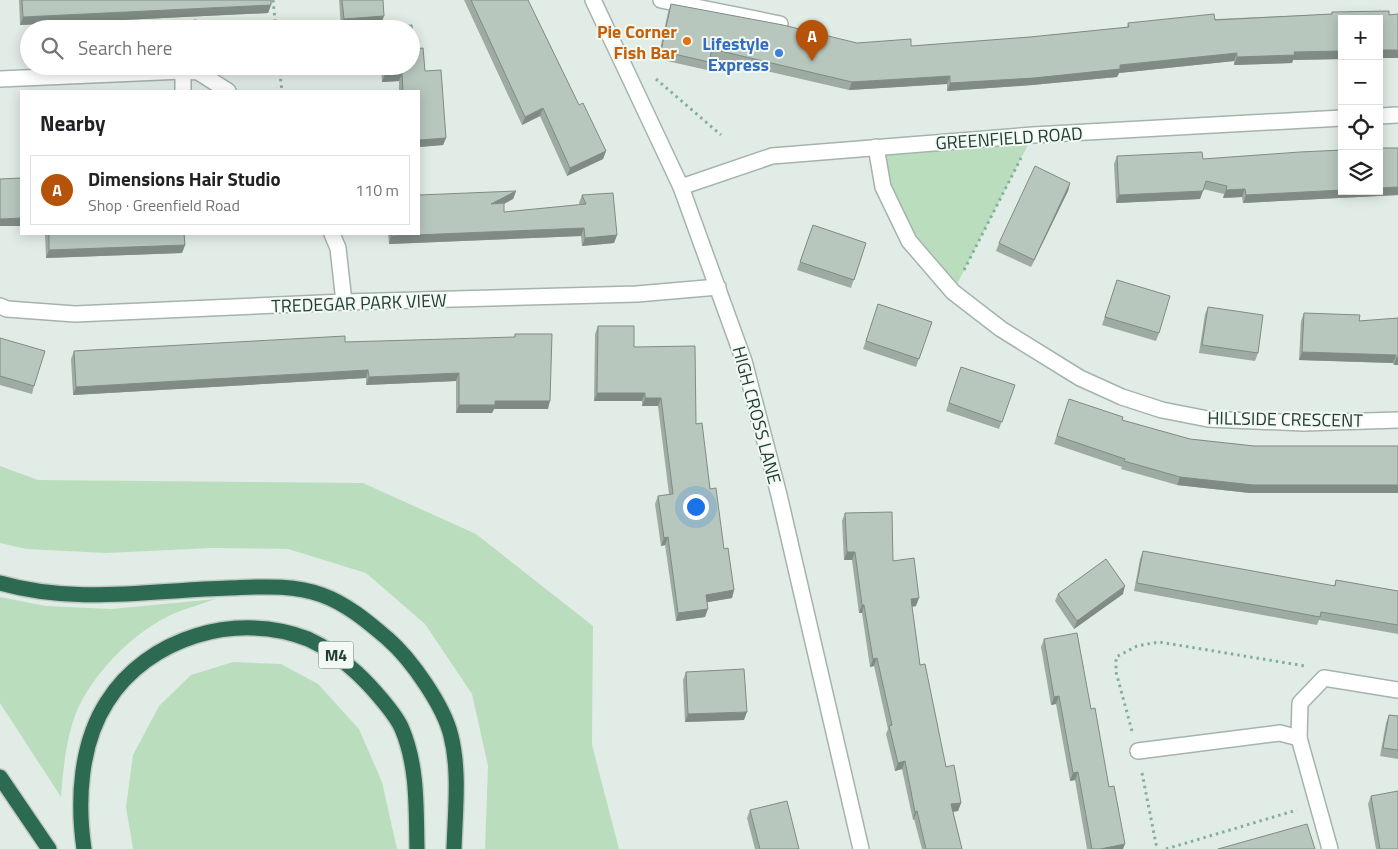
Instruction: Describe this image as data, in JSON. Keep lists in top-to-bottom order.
{
  "streets": {
    "highway": ["M4"],
    "street": [
      "GREENFIELD ROAD",
      "TREDEGAR PARK VIEW",
      "HIGH CROSS LANE",
      "HILLSIDE CRESCENT"
    ]
  },
  "crossings": [
    ["GREENFIELD ROAD", "HIGH CROSS LANE"],
    ["GREENFIELD ROAD", "HILLSIDE CRESCENT"],
    ["TREDEGAR PARK VIEW", "HIGH CROSS LANE"]
  ],
  "places": ["Pie Corner Fish Bar", "Lifestyle Express"],
  "page": {
    "map_buttons": ["+", "−"],
    "pins": "A",
    "search": "Search here",
    "heading": "Nearby",
    "list": [
      {
        "mark": "A",
        "name": "Dimensions Hair Studio",
        "note": "Shop · Greenfield Road",
        "value": "110 m"
      }
    ]
  }
}
